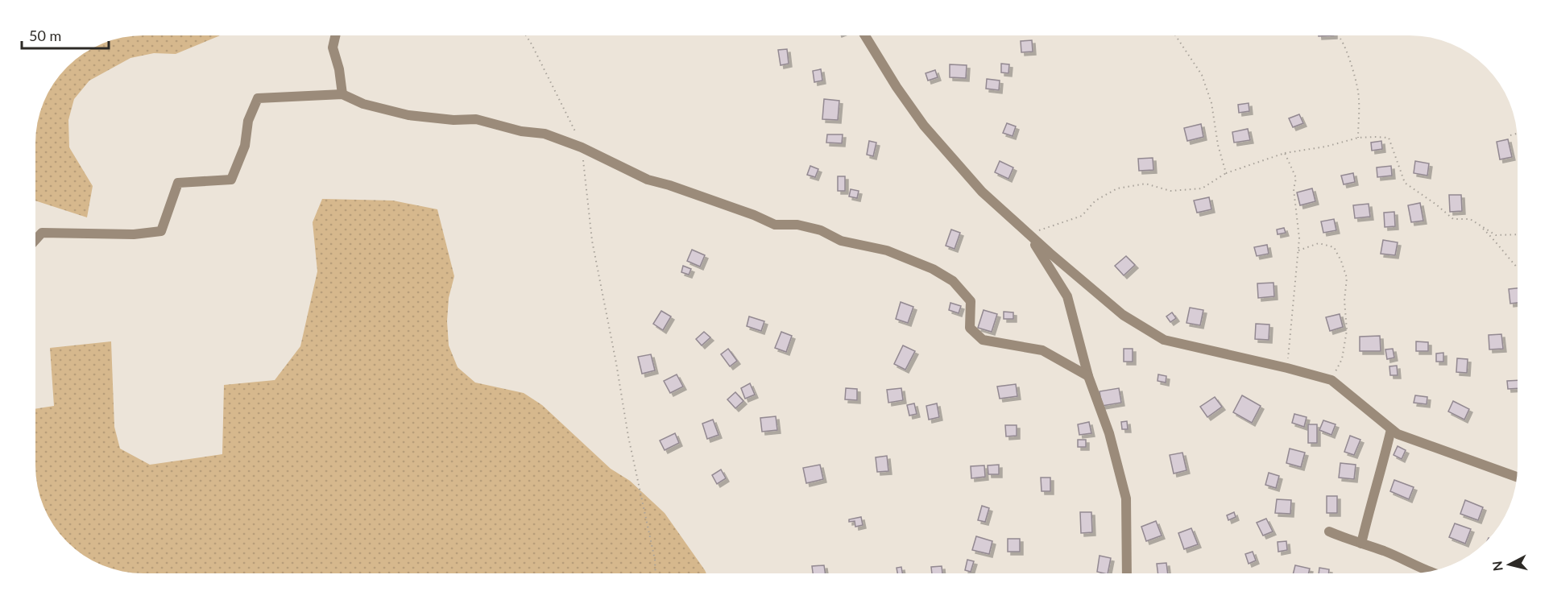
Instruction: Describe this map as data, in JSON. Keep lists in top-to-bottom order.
{
  "scale_bar": "50 m",
  "north": "left"
}
